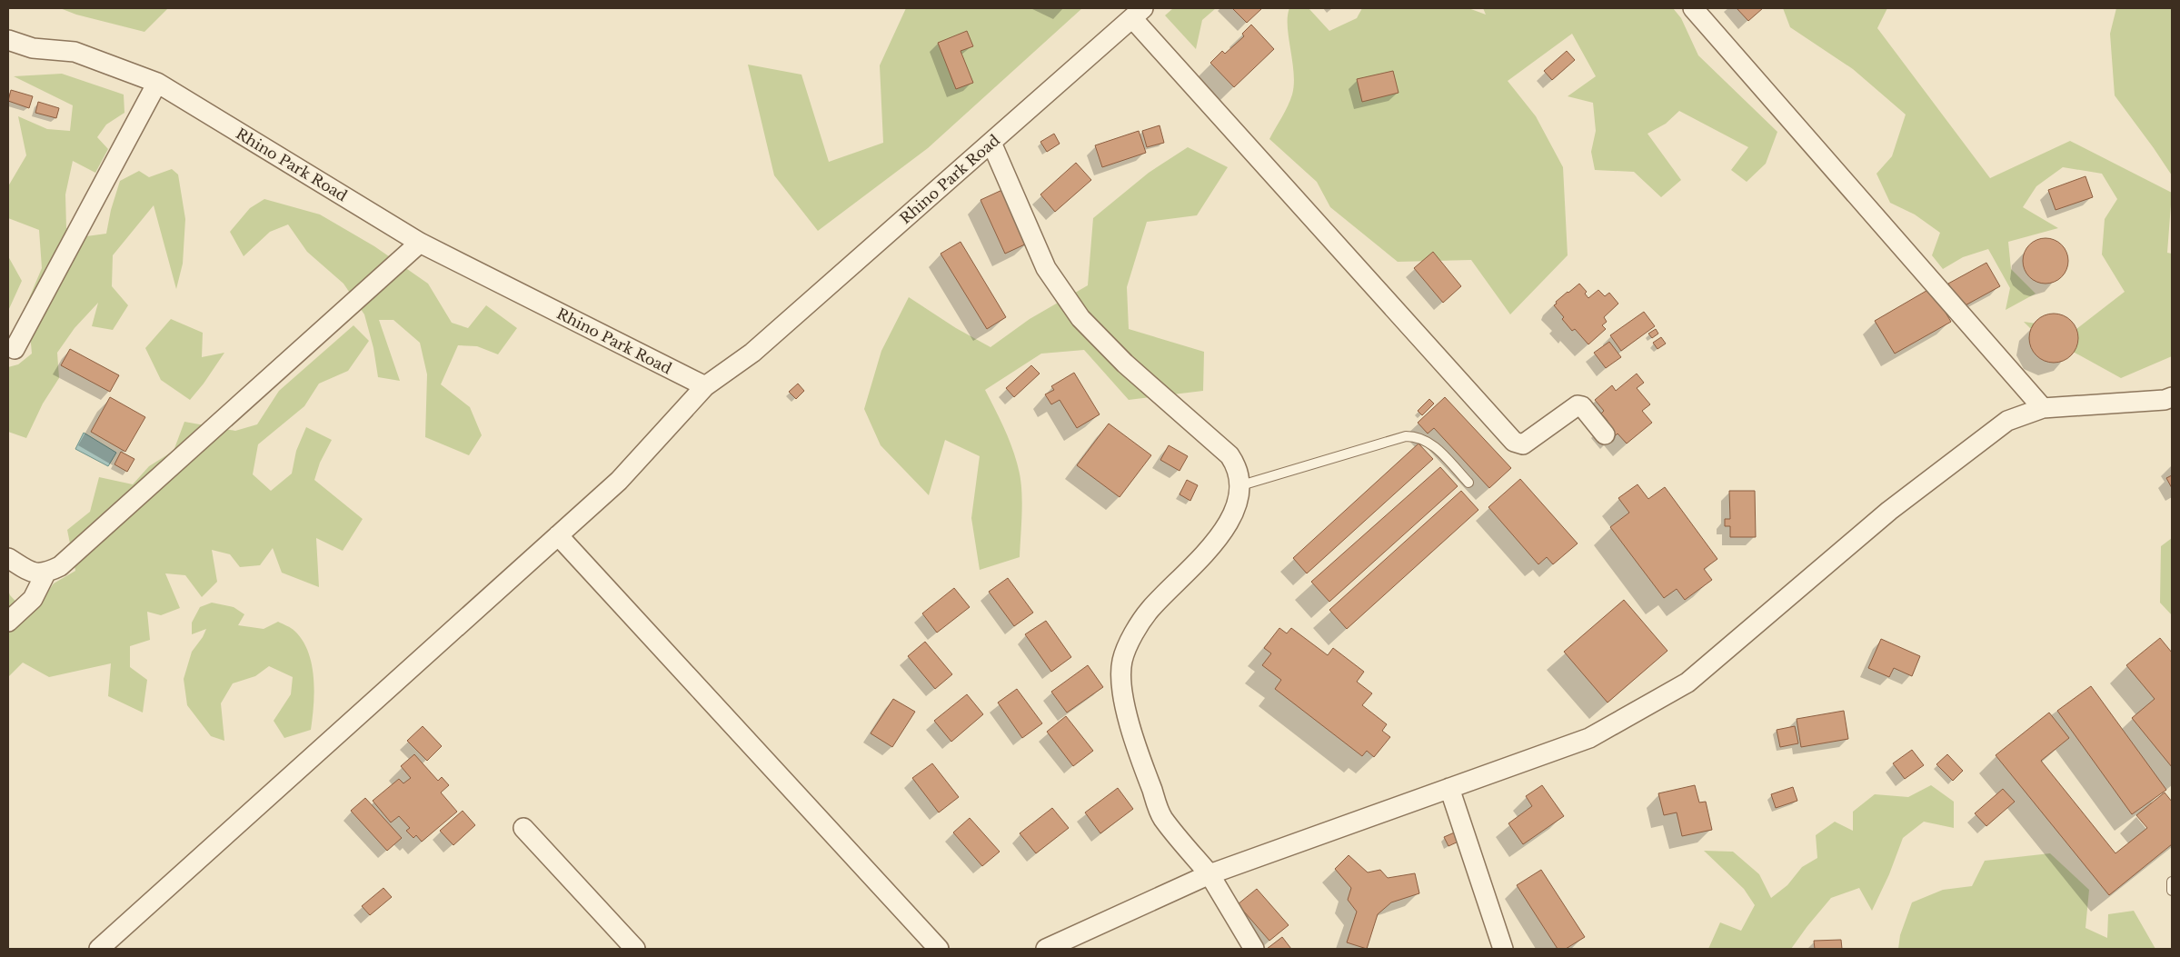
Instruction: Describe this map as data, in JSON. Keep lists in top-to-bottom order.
{
  "streets": {
    "street": ["Rhino Park Road"]
  }
}
